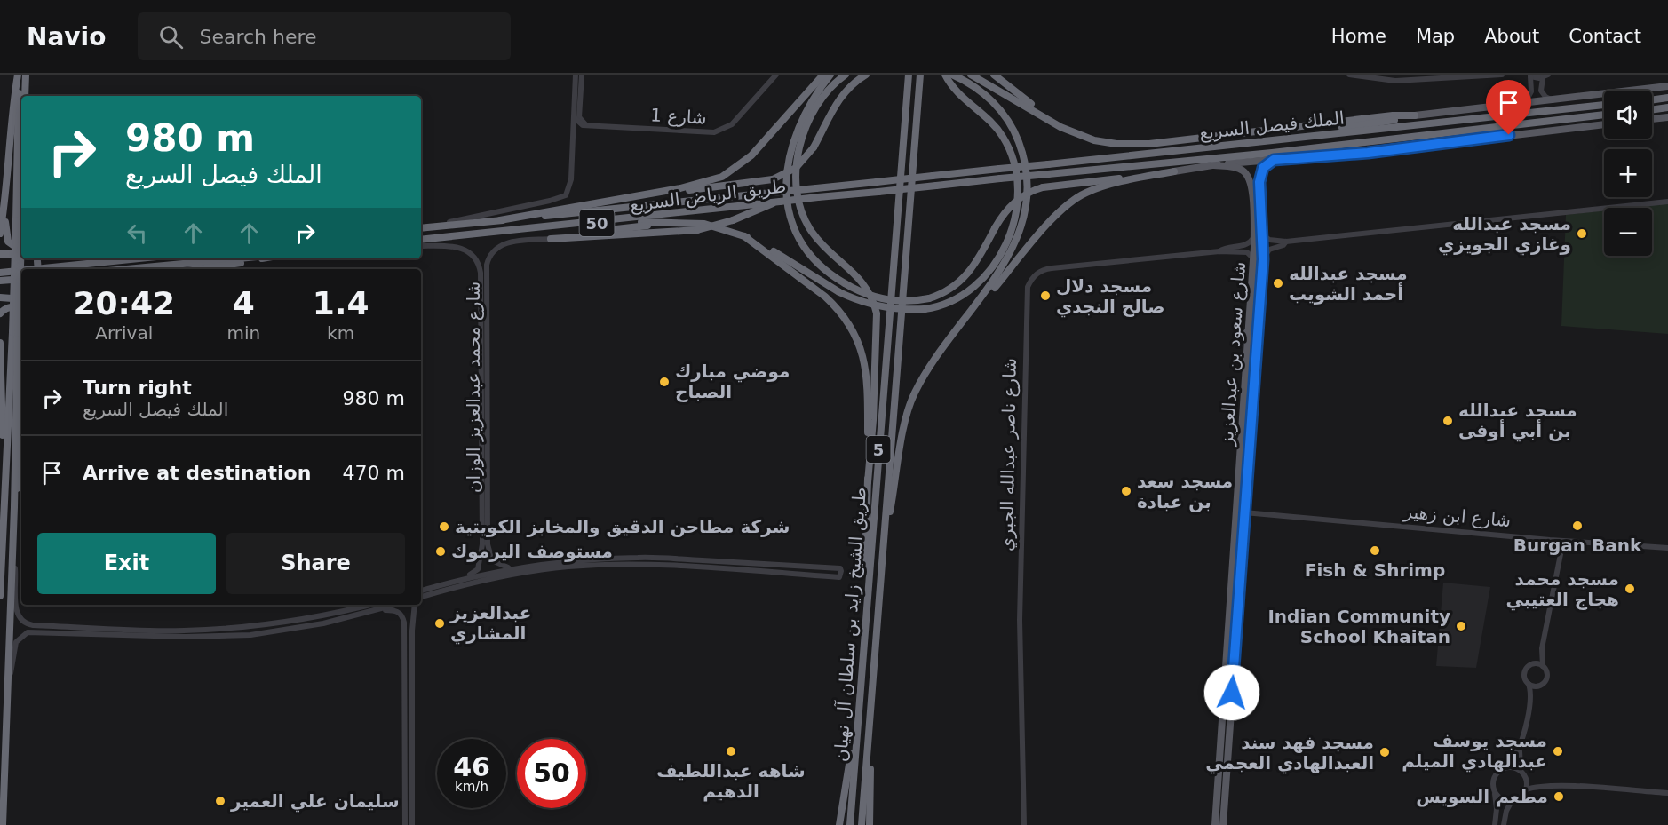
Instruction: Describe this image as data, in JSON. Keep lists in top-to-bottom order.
{
  "streets": {
    "highway": [
      "الملك فيصل السريع",
      "طريق الرياض السريع",
      "50",
      "5",
      "طريق الشيخ زايد بن سلطان آل نهيان"
    ],
    "main road": ["شارع سعود بن عبدالعزيز"],
    "street": [
      "شارع 1",
      "شارع محمد عبدالعزيز الوزان",
      "شارع ناصر عبدالله الجبري",
      "شارع ابن زهير"
    ]
  },
  "crossings": [
    ["الملك فيصل السريع", "طريق الرياض السريع"],
    ["الملك فيصل السريع", "شارع سعود بن عبدالعزيز"],
    ["شارع سعود بن عبدالعزيز", "شارع ناصر عبدالله الجبري"],
    ["شارع سعود بن عبدالعزيز", "شارع ابن زهير"]
  ],
  "places": [
    "مسجد عبدالله وغازي الجويزي",
    "مسجد عبدالله أحمد الشويب",
    "مسجد دلال صالح النجدي",
    "موضي مبارك الصباح",
    "مسجد عبدالله بن أبي أوفى",
    "مسجد سعد بن عبادة",
    "Burgan Bank",
    "شركة مطاحن الدقيق والمخابز الكويتية",
    "Fish & Shrimp",
    "مستوصف اليرموك",
    "مسجد محمد هجاج العتيبي",
    "عبدالعزيز المشاري",
    "Indian Community School Khaitan",
    "شاهه عبداللطيف الدهيم",
    "مسجد يوسف عبدالهادي الميلم",
    "مسجد فهد سند العبدالهادي العجمي",
    "مطعم السويس",
    "سليمان علي العمير"
  ],
  "page": {
    "header": "Navio",
    "search": "Search here",
    "nav": [
      "Home",
      "Map",
      "About",
      "Contact"
    ],
    "map_buttons": ["+", "−"],
    "turn": ["980 m", "الملك فيصل السريع"],
    "eta": [
      "20:42",
      "Arrival",
      "4",
      "min",
      "1.4",
      "km"
    ],
    "list": [
      {
        "name": "Turn right",
        "note": "الملك فيصل السريع",
        "value": "980 m"
      },
      {
        "name": "Arrive at destination",
        "value": "470 m"
      }
    ],
    "buttons": ["Exit", "Share"],
    "speed": "46 km/h",
    "limit": "50"
  }
}
